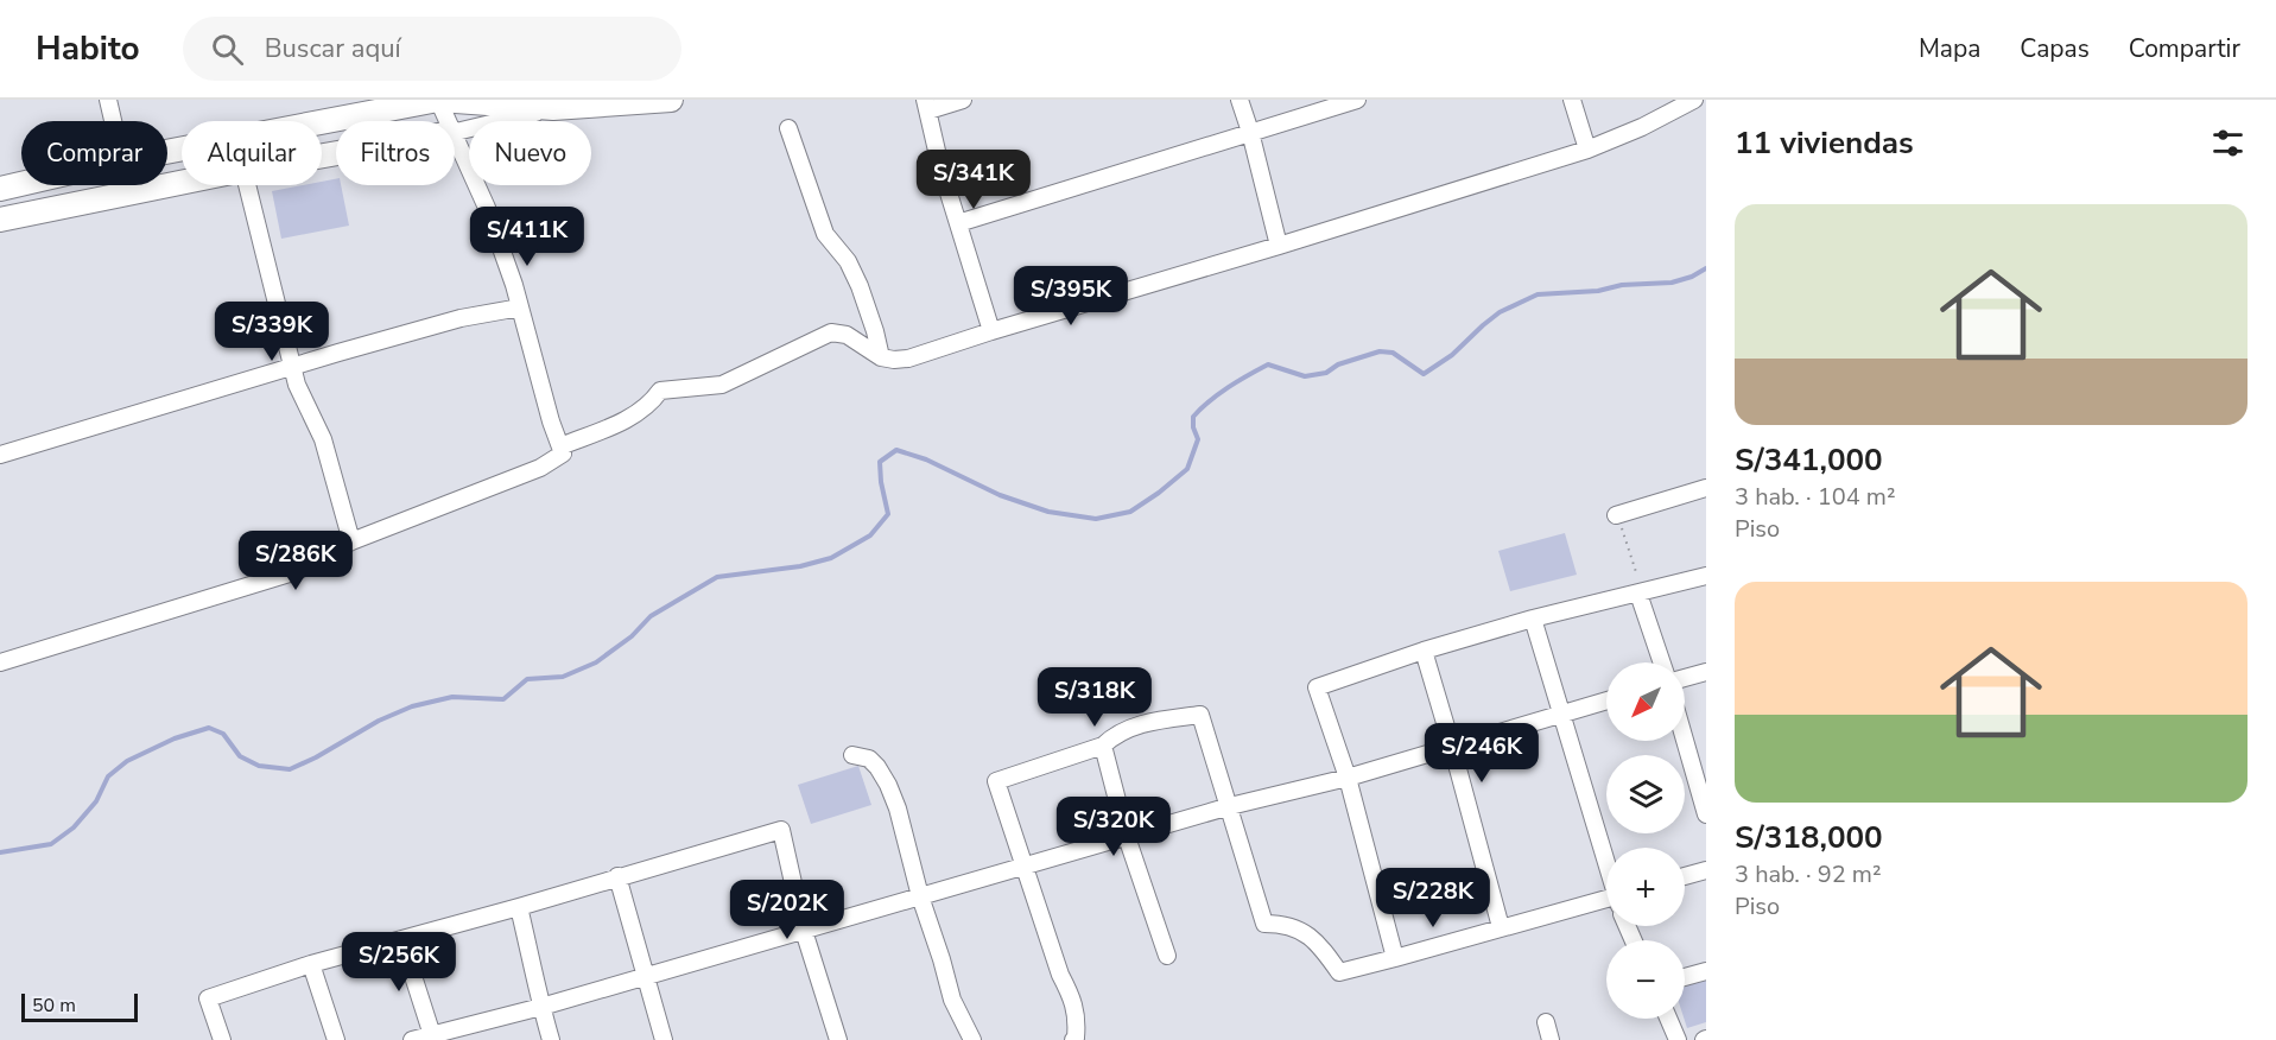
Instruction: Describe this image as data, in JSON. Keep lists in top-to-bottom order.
{
  "scale_bar": "50 m",
  "north": "bottom left",
  "page": {
    "header": "Habito",
    "search": "Buscar aquí",
    "nav": ["Mapa", "Capas", "Compartir"],
    "heading": "11 viviendas",
    "chip": [
      "Comprar",
      "Alquilar",
      "Filtros",
      "Nuevo"
    ],
    "price": [
      "S/341K",
      "S/411K",
      "S/395K",
      "S/339K",
      "S/286K",
      "S/318K",
      "S/246K",
      "S/320K",
      "S/228K",
      "S/202K",
      "S/256K"
    ],
    "list": [
      {
        "name": "S/341,000",
        "note": "3 hab. · 104 m² · Piso"
      },
      {
        "name": "S/318,000",
        "note": "3 hab. · 92 m² · Piso"
      }
    ],
    "map_buttons": ["+", "−"],
    "scale": "50 m"
  }
}
